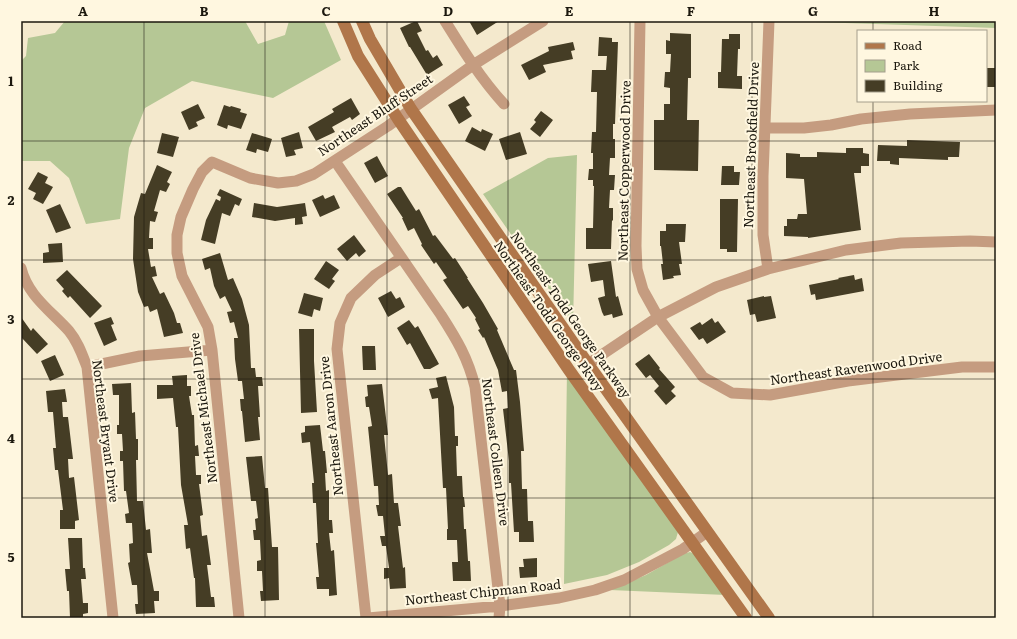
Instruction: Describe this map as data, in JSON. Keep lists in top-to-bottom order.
{
  "streets": {
    "main road": ["Northeast Todd George Parkway", "Northeast Todd George Pkwy"],
    "street": [
      "Northeast Bluff Street",
      "Northeast Brookfield Drive",
      "Northeast Copperwood Drive",
      "Northeast Ravenwood Drive",
      "Northeast Michael Drive",
      "Northeast Aaron Drive",
      "Northeast Bryant Drive",
      "Northeast Colleen Drive",
      "Northeast Chipman Road"
    ]
  },
  "crossings": [
    ["Northeast Bluff Street", "Northeast Todd George Parkway"],
    ["Northeast Bluff Street", "Northeast Todd George Pkwy"],
    ["Northeast Bluff Street", "Northeast Michael Drive"],
    ["Northeast Bluff Street", "Northeast Colleen Drive"],
    ["Northeast Copperwood Drive", "Northeast Ravenwood Drive"],
    ["Northeast Todd George Parkway", "Northeast Chipman Road"],
    ["Northeast Todd George Pkwy", "Northeast Chipman Road"],
    ["Northeast Aaron Drive", "Northeast Colleen Drive"],
    ["Northeast Aaron Drive", "Northeast Chipman Road"],
    ["Northeast Colleen Drive", "Northeast Chipman Road"]
  ],
  "legend": ["Road", "Park", "Building"],
  "grid": {
    "columns": [
      "A",
      "B",
      "C",
      "D",
      "E",
      "F",
      "G",
      "H"
    ],
    "rows": [
      "1",
      "2",
      "3",
      "4",
      "5"
    ]
  }
}
